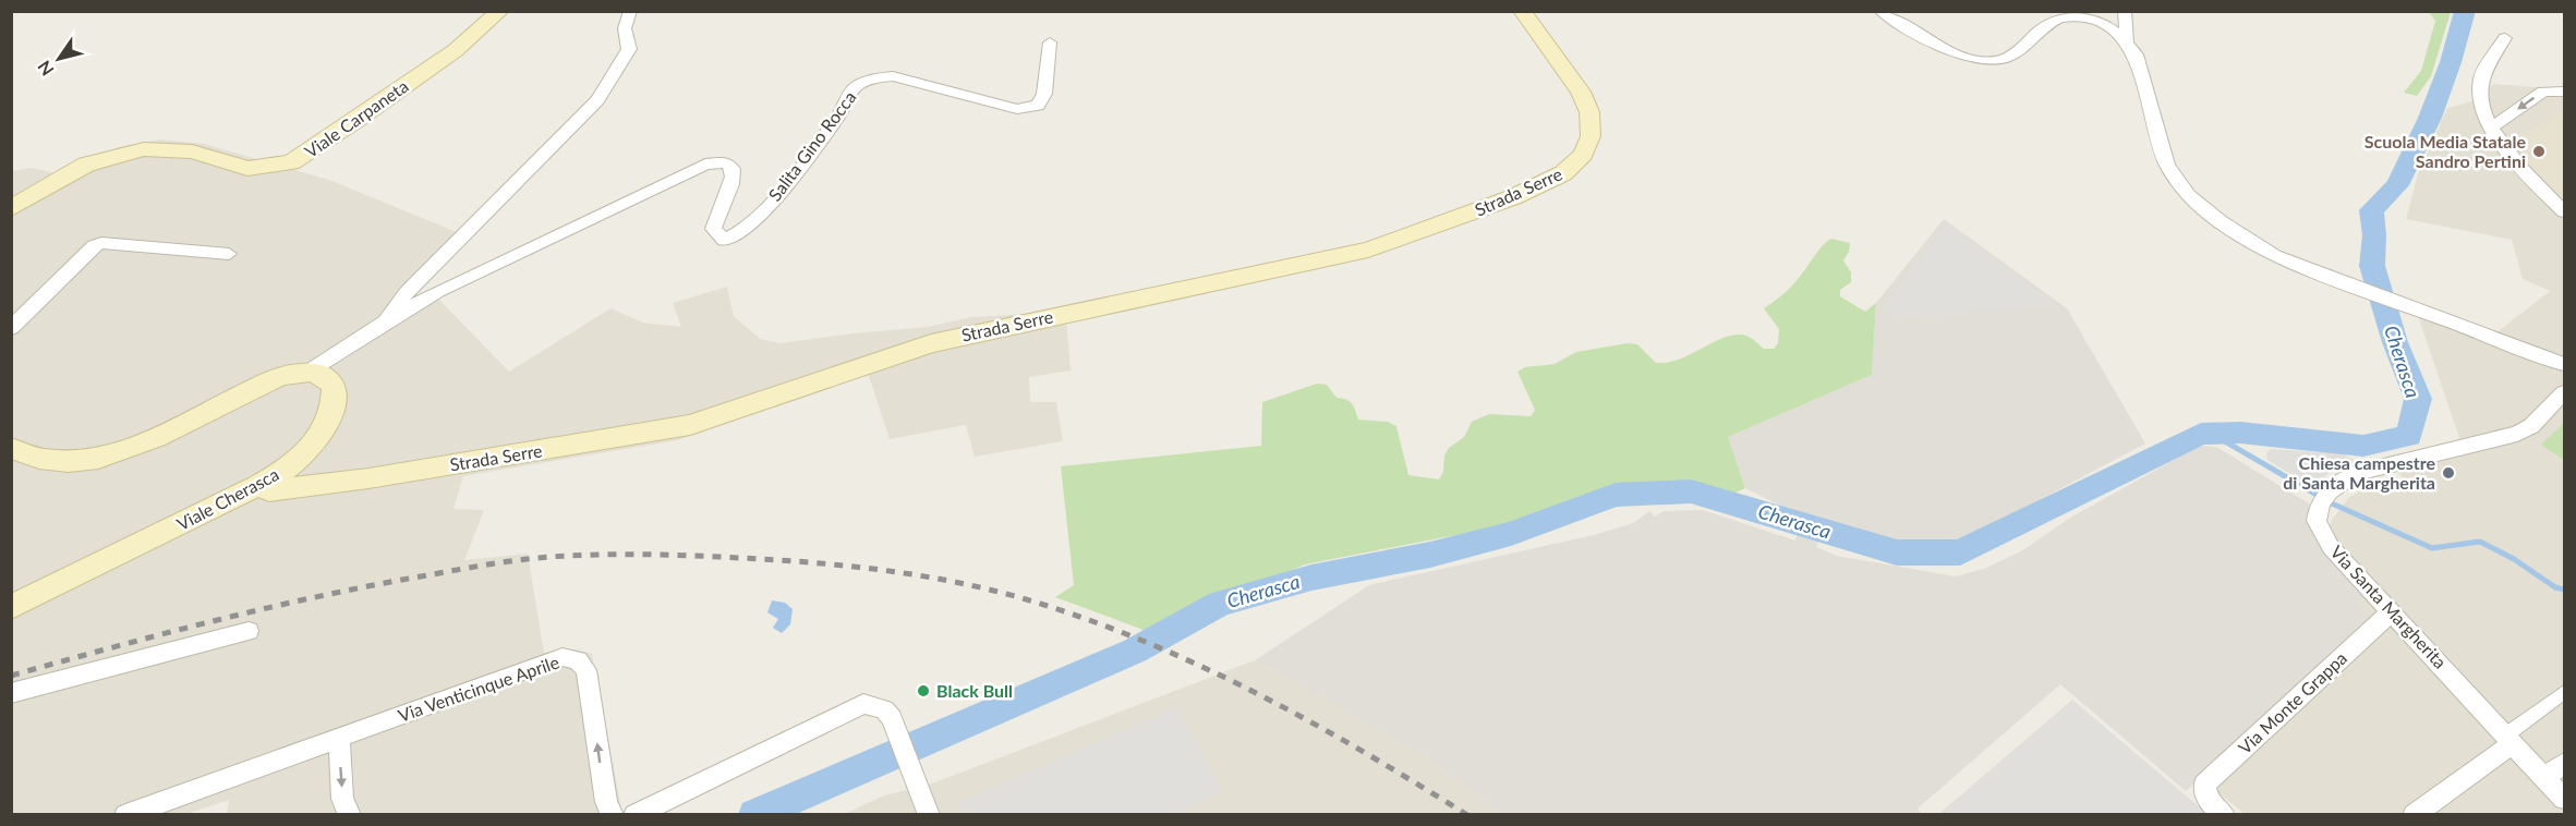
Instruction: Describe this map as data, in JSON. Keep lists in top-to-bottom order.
{
  "streets": {
    "main road": ["Viale Carpaneta", "Strada Serre", "Viale Cherasca"],
    "street": [
      "Salita Gino Rocca",
      "Via Santa Margherita",
      "Via Venticinque Aprile",
      "Via Monte Grappa"
    ]
  },
  "crossings": [
    ["Salita Gino Rocca", "Viale Cherasca"],
    ["Strada Serre", "Viale Cherasca"],
    ["Via Santa Margherita", "Via Monte Grappa"]
  ],
  "water": ["Cherasca"],
  "places": ["Scuola Media Statale Sandro Pertini", "Chiesa campestre di Santa Margherita", "Black Bull"],
  "north": "bottom left"
}
